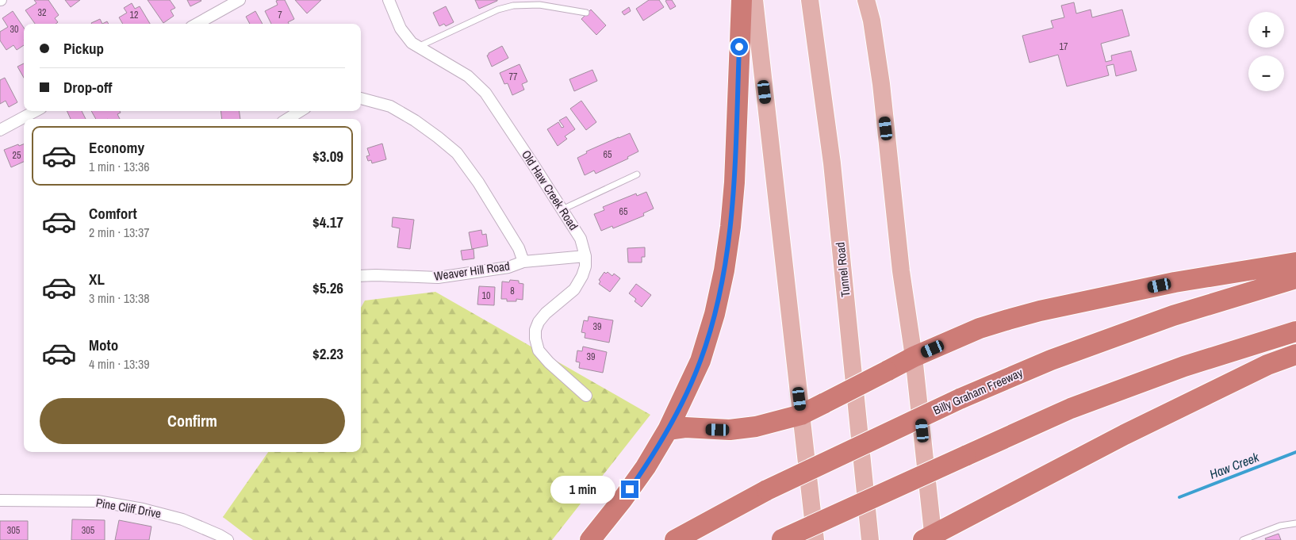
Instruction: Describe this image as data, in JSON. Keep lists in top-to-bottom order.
{
  "streets": {
    "highway": ["Billy Graham Freeway"],
    "main road": ["Tunnel Road"],
    "street": ["Old Haw Creek Road", "Weaver Hill Road", "Pine Cliff Drive"]
  },
  "crossings": [
    ["Old Haw Creek Road", "Weaver Hill Road"]
  ],
  "water": ["Haw Creek"],
  "house_numbers": [
    "32",
    "12",
    "7",
    "30",
    "17",
    "77",
    "65",
    "25",
    "65",
    "8",
    "10",
    "39",
    "39",
    "305",
    "305"
  ],
  "page": {
    "map_buttons": ["+", "−"],
    "banner": ["Pickup", "Drop-off"],
    "list": [
      {
        "name": "Economy",
        "note": "1 min · 13:36",
        "value": "$3.09"
      },
      {
        "name": "Comfort",
        "note": "2 min · 13:37",
        "value": "$4.17"
      },
      {
        "name": "XL",
        "note": "3 min · 13:38",
        "value": "$5.26"
      },
      {
        "name": "Moto",
        "note": "4 min · 13:39",
        "value": "$2.23"
      }
    ],
    "buttons": "Confirm",
    "bubble": "1 min"
  }
}
